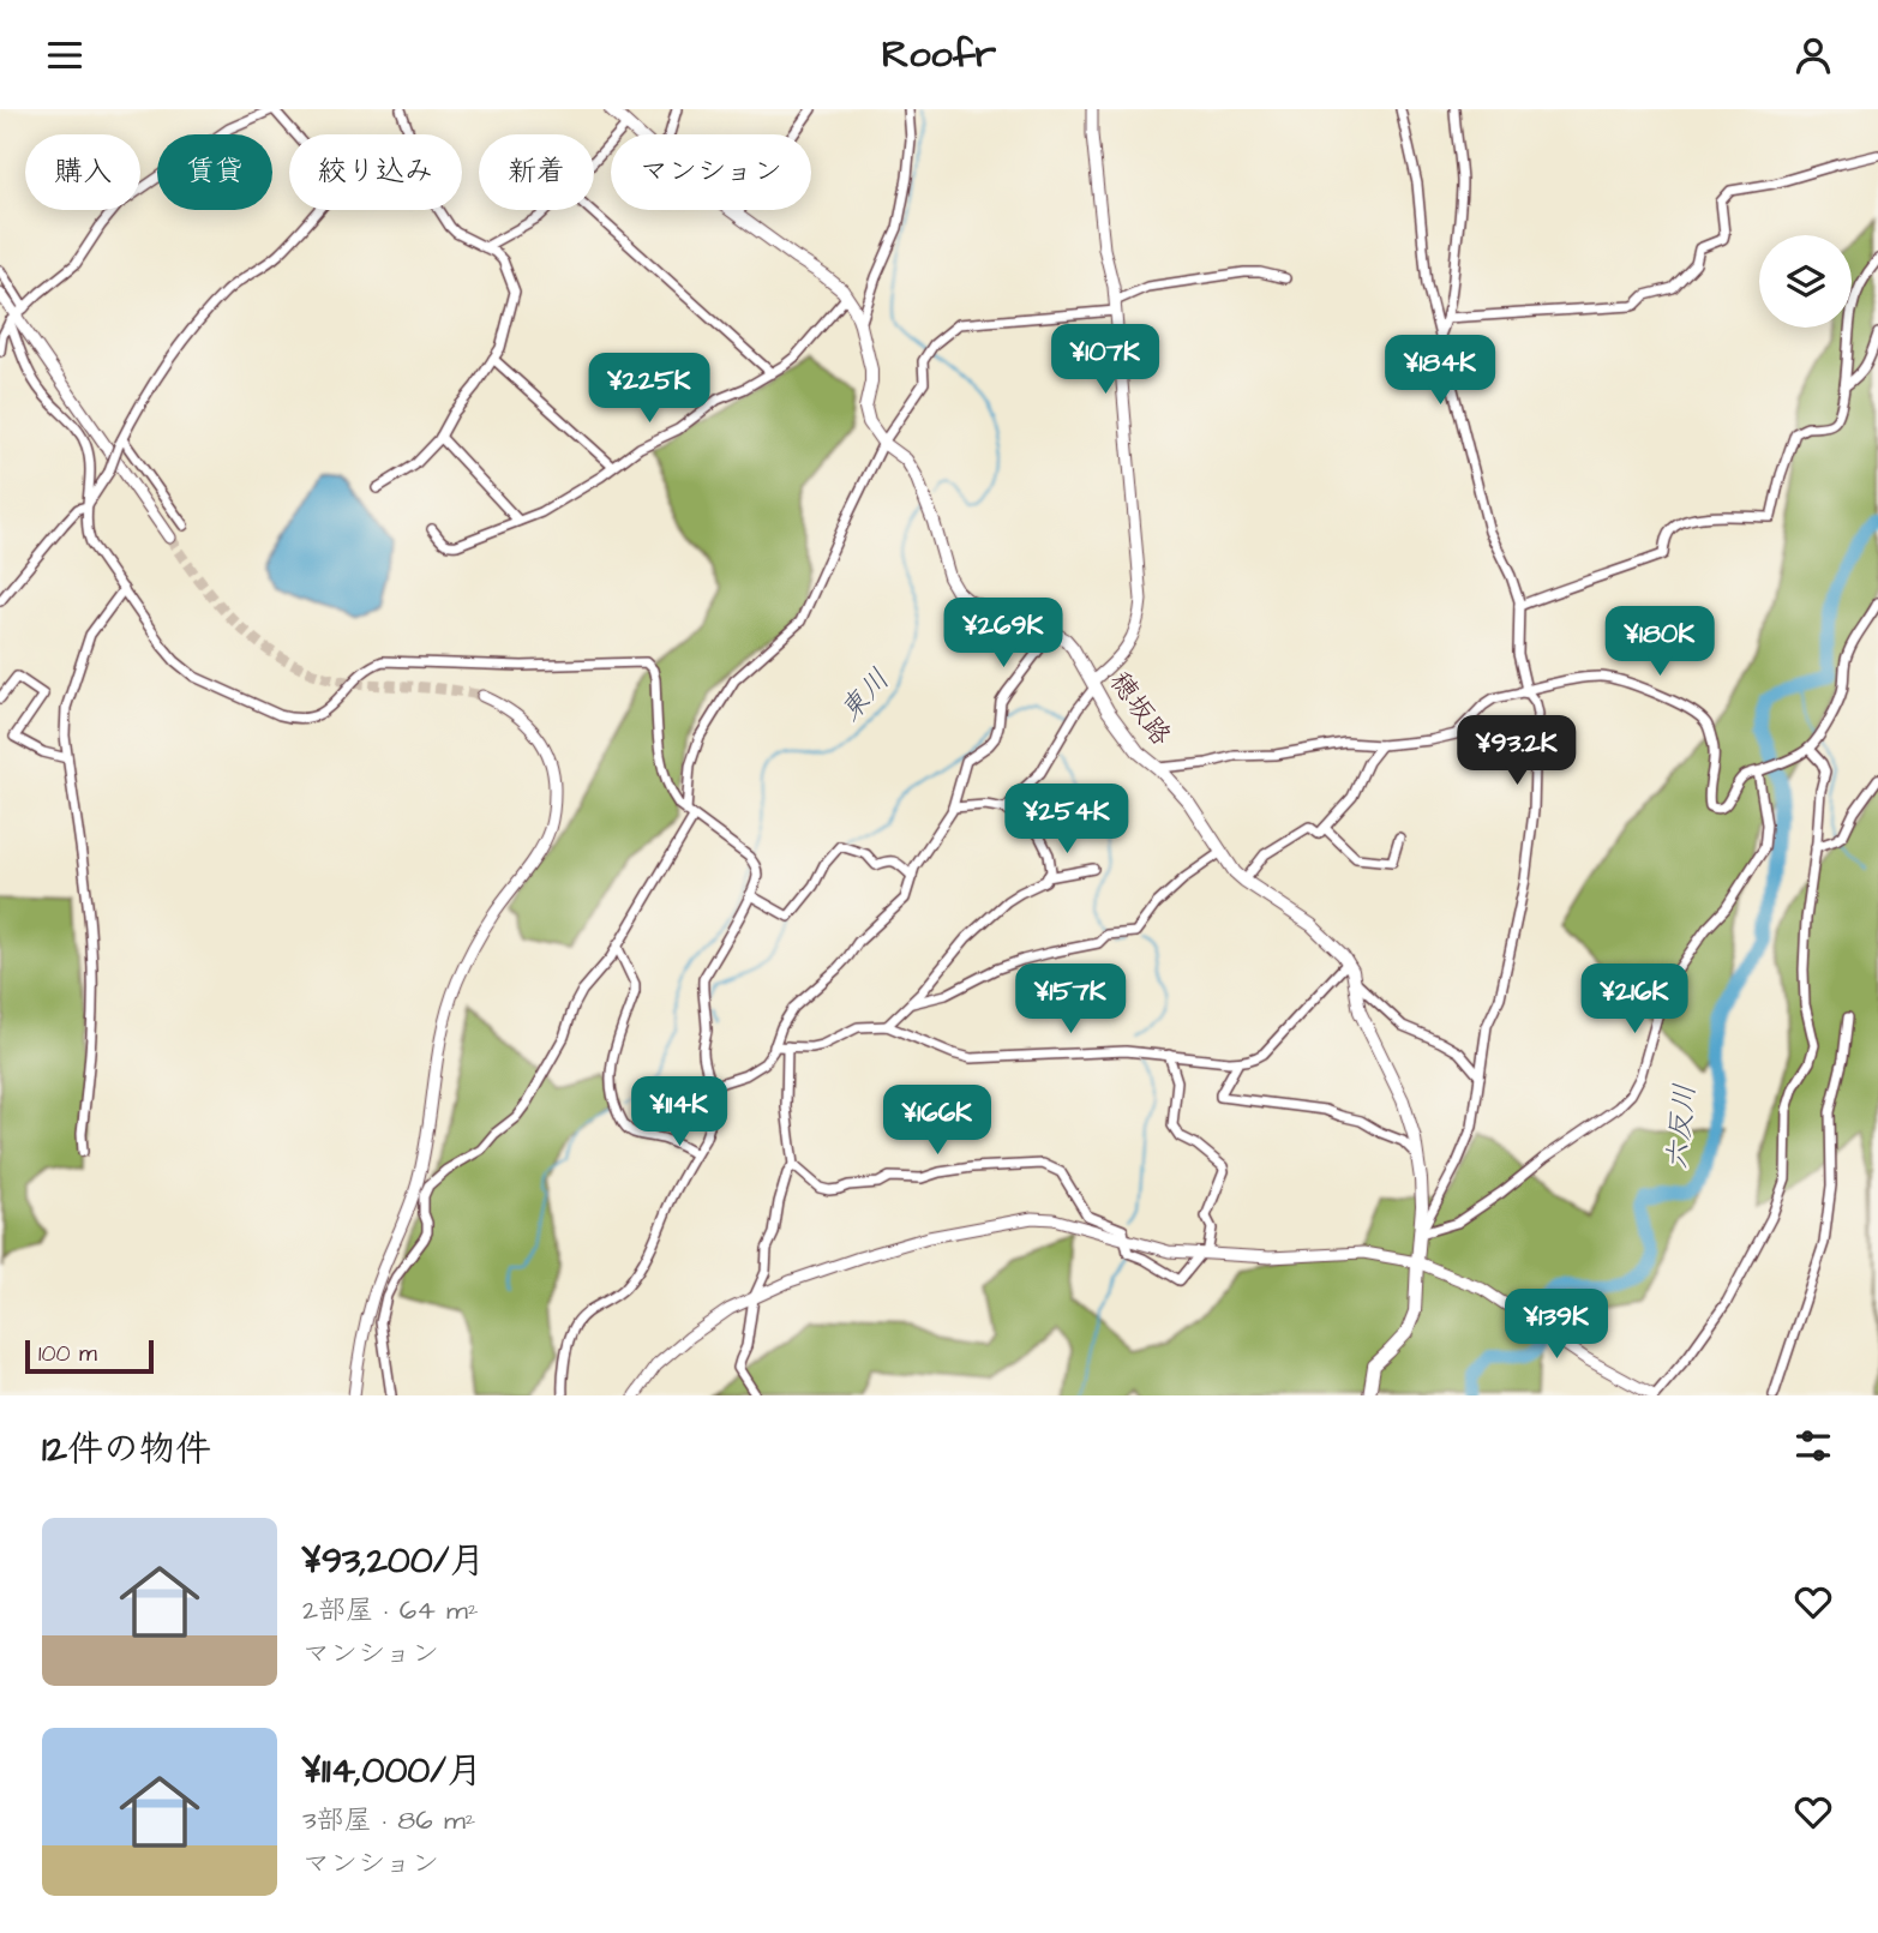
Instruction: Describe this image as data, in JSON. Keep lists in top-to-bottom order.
{
  "streets": {
    "main road": ["穂坂路"]
  },
  "water": ["東川", "六反川"],
  "scale_bar": "100 m",
  "page": {
    "header": "Roofr",
    "chip": [
      "購入",
      "賃貸",
      "絞り込み",
      "新着",
      "マンション"
    ],
    "price": [
      "¥107K",
      "¥184K",
      "¥225K",
      "¥269K",
      "¥180K",
      "¥93.2K",
      "¥254K",
      "¥157K",
      "¥216K",
      "¥114K",
      "¥166K",
      "¥139K"
    ],
    "scale": "100 m",
    "heading": "12件の物件",
    "list": [
      {
        "name": "¥93,200/月",
        "note": "2部屋 · 64 m² · マンション"
      },
      {
        "name": "¥114,000/月",
        "note": "3部屋 · 86 m² · マンション"
      }
    ]
  }
}
